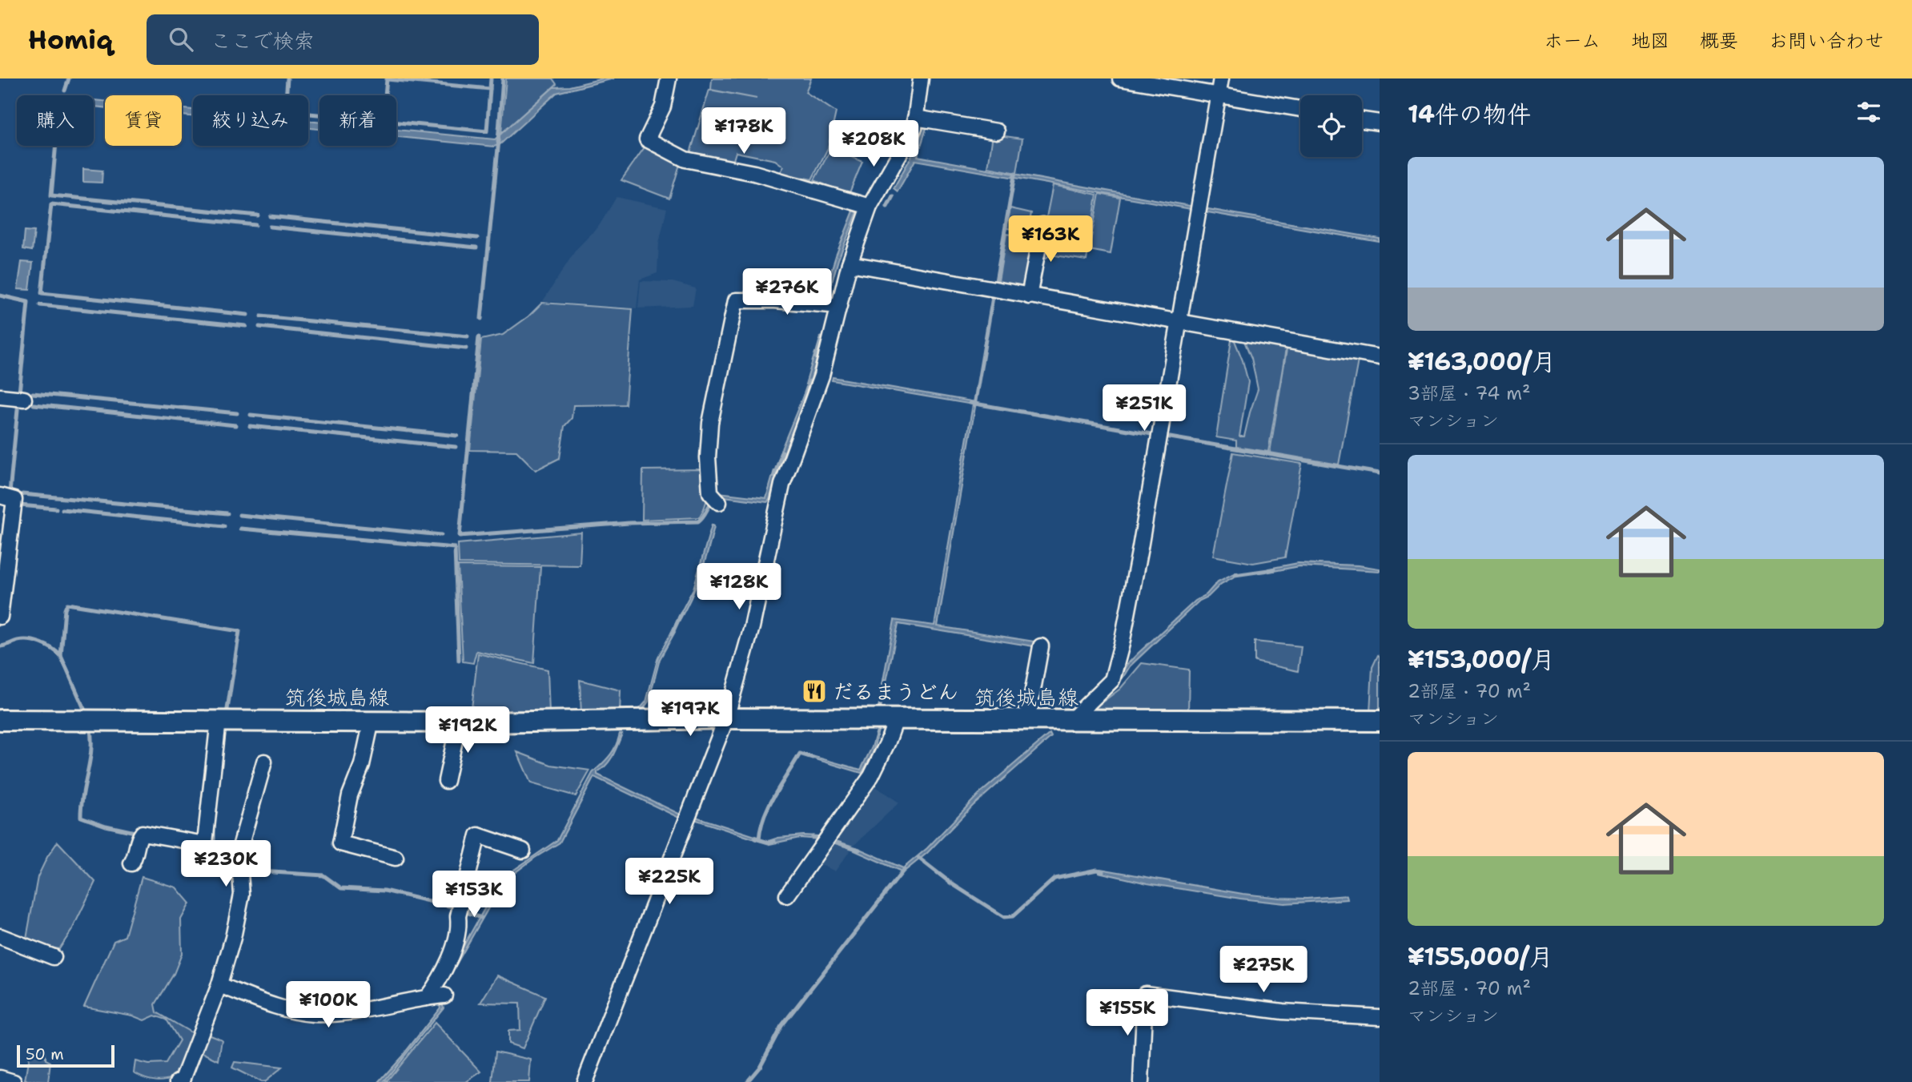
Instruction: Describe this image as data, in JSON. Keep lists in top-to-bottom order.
{
  "streets": {
    "main road": ["筑後城島線"]
  },
  "places": {
    "restaurant": ["だるまうどん"]
  },
  "scale_bar": "50 m",
  "page": {
    "header": "Homiq",
    "search": "ここで検索",
    "nav": [
      "ホーム",
      "地図",
      "概要",
      "お問い合わせ"
    ],
    "heading": "14件の物件",
    "chip": [
      "購入",
      "賃貸",
      "絞り込み",
      "新着"
    ],
    "price": [
      "¥178K",
      "¥208K",
      "¥163K",
      "¥276K",
      "¥251K",
      "¥128K",
      "¥197K",
      "¥192K",
      "¥230K",
      "¥225K",
      "¥153K",
      "¥275K",
      "¥100K",
      "¥155K"
    ],
    "list": [
      {
        "name": "¥163,000/月",
        "note": "3部屋 · 74 m² · マンション"
      },
      {
        "name": "¥153,000/月",
        "note": "2部屋 · 70 m² · マンション"
      },
      {
        "name": "¥155,000/月",
        "note": "2部屋 · 70 m² · マンション"
      }
    ],
    "scale": "50 m"
  }
}
